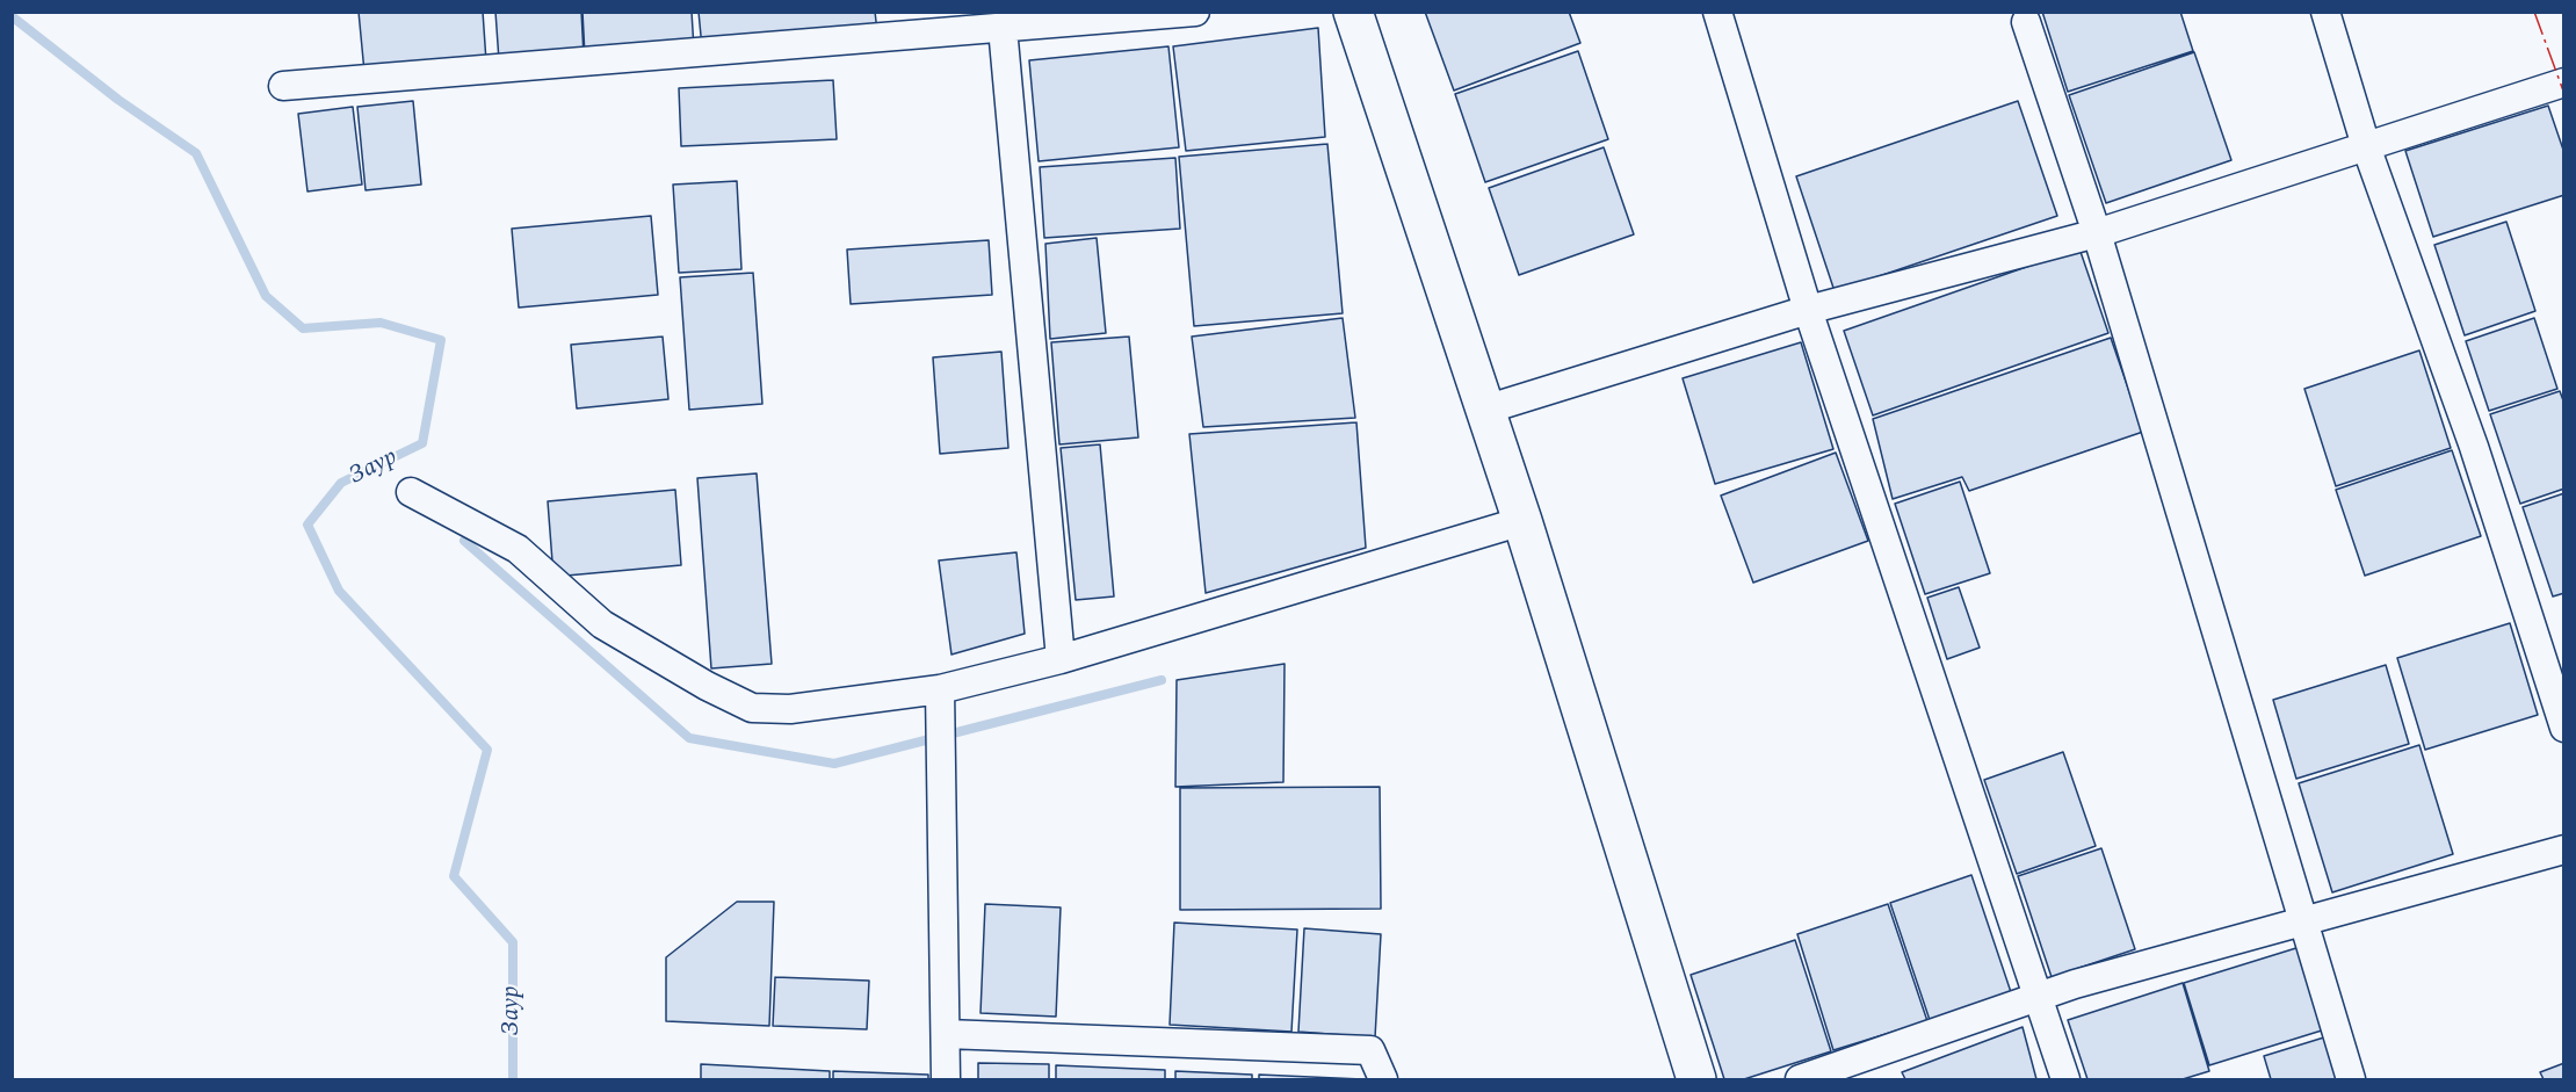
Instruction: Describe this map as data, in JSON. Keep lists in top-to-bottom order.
{
  "water": ["Заур"]
}
